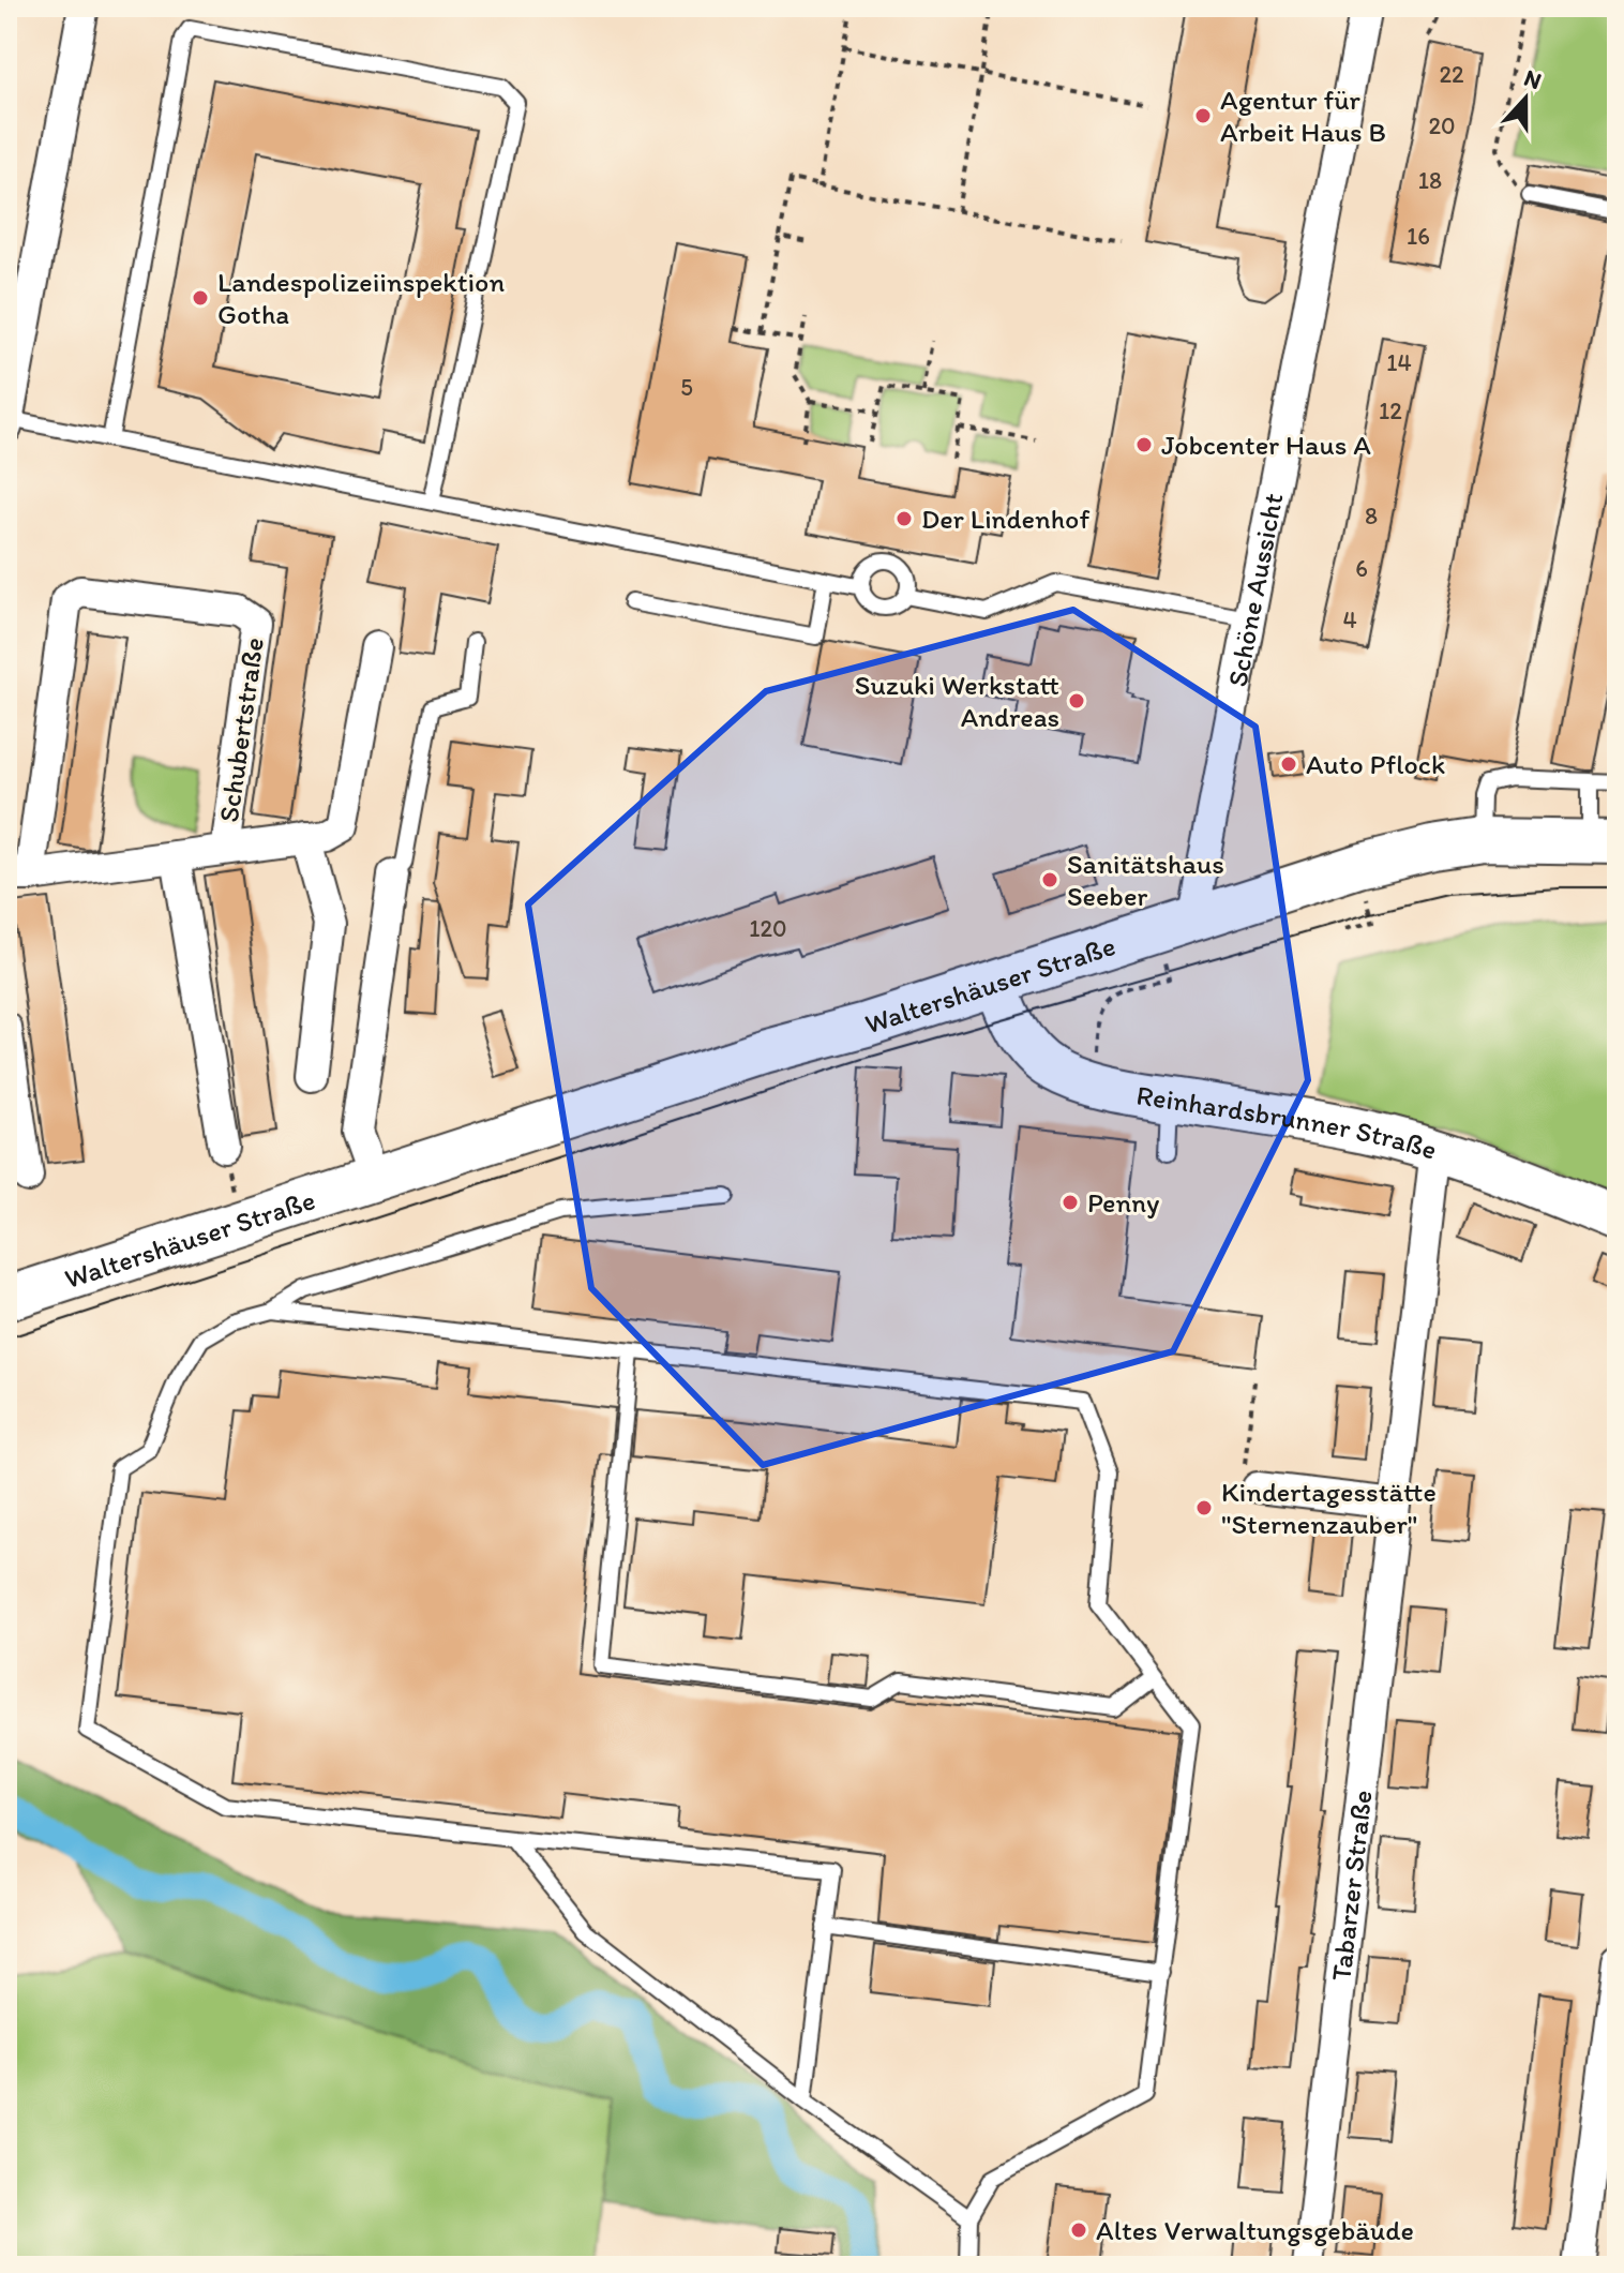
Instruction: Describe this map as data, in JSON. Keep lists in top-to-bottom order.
{
  "streets": {
    "main road": ["Waltershäuser Straße", "Reinhardsbrunner Straße"],
    "street": ["Schöne Aussicht", "Schubertstraße", "Tabarzer Straße"]
  },
  "crossings": [
    ["Schöne Aussicht", "Waltershäuser Straße"],
    ["Waltershäuser Straße", "Reinhardsbrunner Straße"],
    ["Reinhardsbrunner Straße", "Tabarzer Straße"]
  ],
  "places": [
    "Agentur für Arbeit Haus B",
    "Landespolizeiinspektion Gotha",
    "Jobcenter Haus A",
    "Der Lindenhof",
    "Suzuki Werkstatt Andreas",
    "Auto Pflock",
    "Sanitätshaus Seeber",
    "Penny",
    "Kindertagesstätte \"Sternenzauber\"",
    "Altes Verwaltungsgebäude"
  ],
  "house_numbers": [
    "22",
    "20",
    "18",
    "16",
    "14",
    "5",
    "12",
    "8",
    "6",
    "4",
    "120"
  ],
  "north": "top"
}
